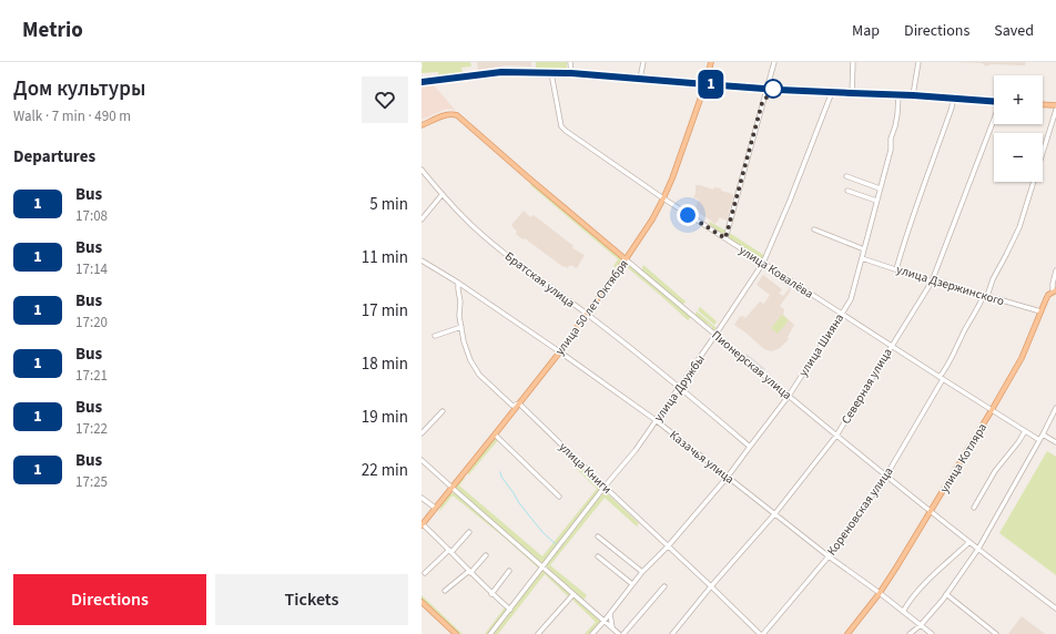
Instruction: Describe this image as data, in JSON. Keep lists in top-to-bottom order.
{
  "streets": {
    "main road": ["улица 50 лет Октября", "Пионерская улица", "улица Котляра"],
    "street": [
      "улица Ковалёва",
      "Братская улица",
      "улица Дзержинского",
      "улица Шияна",
      "Северная улица",
      "улица Дружбы",
      "Казачья улица",
      "улица Книги",
      "Кореновская улица"
    ]
  },
  "crossings": [
    ["улица Ковалёва", "улица 50 лет Октября"],
    ["улица Ковалёва", "улица Шияна"],
    ["улица Ковалёва", "Северная улица"],
    ["улица Ковалёва", "улица Дружбы"],
    ["улица Ковалёва", "улица Котляра"],
    ["улица Ковалёва", "Кореновская улица"],
    ["Братская улица", "улица 50 лет Октября"],
    ["Братская улица", "улица Шияна"],
    ["Братская улица", "улица Дружбы"],
    ["улица Дзержинского", "улица Шияна"],
    ["улица Дзержинского", "Северная улица"],
    ["улица Дзержинского", "улица Котляра"],
    ["улица Дзержинского", "Кореновская улица"],
    ["улица 50 лет Октября", "Пионерская улица"],
    ["улица 50 лет Октября", "Казачья улица"],
    ["улица 50 лет Октября", "улица Книги"],
    ["улица Шияна", "Пионерская улица"],
    ["улица Шияна", "Казачья улица"],
    ["улица Шияна", "улица Книги"],
    ["Пионерская улица", "Северная улица"],
    ["Пионерская улица", "улица Дружбы"],
    ["Пионерская улица", "улица Котляра"],
    ["Пионерская улица", "Кореновская улица"],
    ["Северная улица", "Казачья улица"],
    ["Северная улица", "улица Книги"],
    ["улица Дружбы", "Казачья улица"],
    ["улица Дружбы", "улица Книги"],
    ["Казачья улица", "улица Котляра"],
    ["Казачья улица", "улица Книги"],
    ["Казачья улица", "Кореновская улица"],
    ["улица Книги", "Кореновская улица"]
  ],
  "lines": ["bus line 1"],
  "page": {
    "header": "Metrio",
    "nav": ["Map", "Directions", "Saved"],
    "heading": [
      ["Дом культуры", "Walk · 7 min · 490 m"],
      "Departures"
    ],
    "on_map": "1",
    "map_buttons": ["+", "−"],
    "list": [
      {
        "mark": "1",
        "name": "Bus",
        "note": "17:08",
        "value": "5 min"
      },
      {
        "mark": "1",
        "name": "Bus",
        "note": "17:14",
        "value": "11 min"
      },
      {
        "mark": "1",
        "name": "Bus",
        "note": "17:20",
        "value": "17 min"
      },
      {
        "mark": "1",
        "name": "Bus",
        "note": "17:21",
        "value": "18 min"
      },
      {
        "mark": "1",
        "name": "Bus",
        "note": "17:22",
        "value": "19 min"
      },
      {
        "mark": "1",
        "name": "Bus",
        "note": "17:25",
        "value": "22 min"
      }
    ],
    "buttons": ["Directions", "Tickets"]
  }
}
